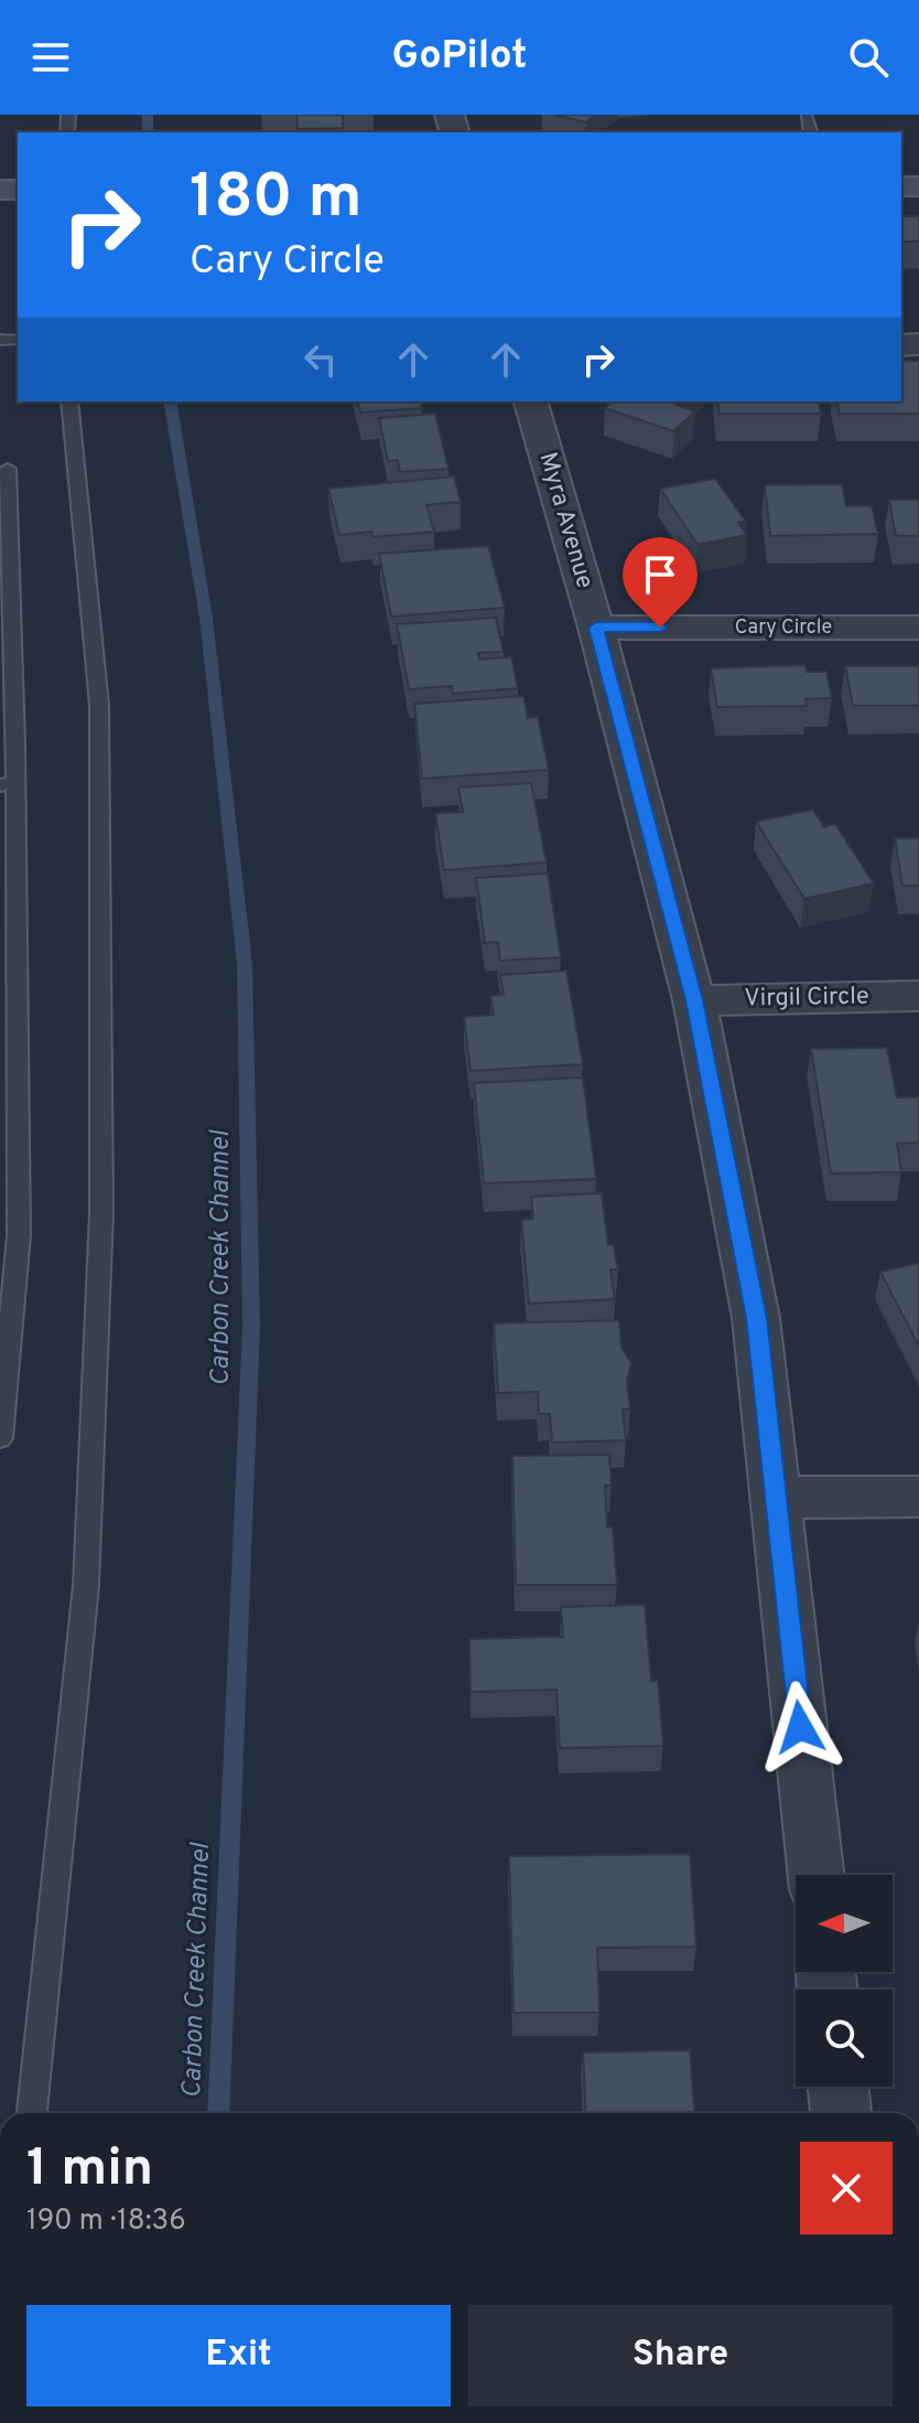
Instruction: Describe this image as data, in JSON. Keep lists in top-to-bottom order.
{
  "streets": {
    "street": ["Myra Avenue", "Cary Circle", "Virgil Circle"]
  },
  "crossings": [
    ["Myra Avenue", "Cary Circle"],
    ["Myra Avenue", "Virgil Circle"]
  ],
  "water": ["Carbon Creek Channel"],
  "north": "left",
  "page": {
    "header": "GoPilot",
    "turn": ["180 m", "Cary Circle"],
    "heading": ["1 min", "190 m · 18:36"],
    "buttons": ["Exit", "Share"]
  }
}
